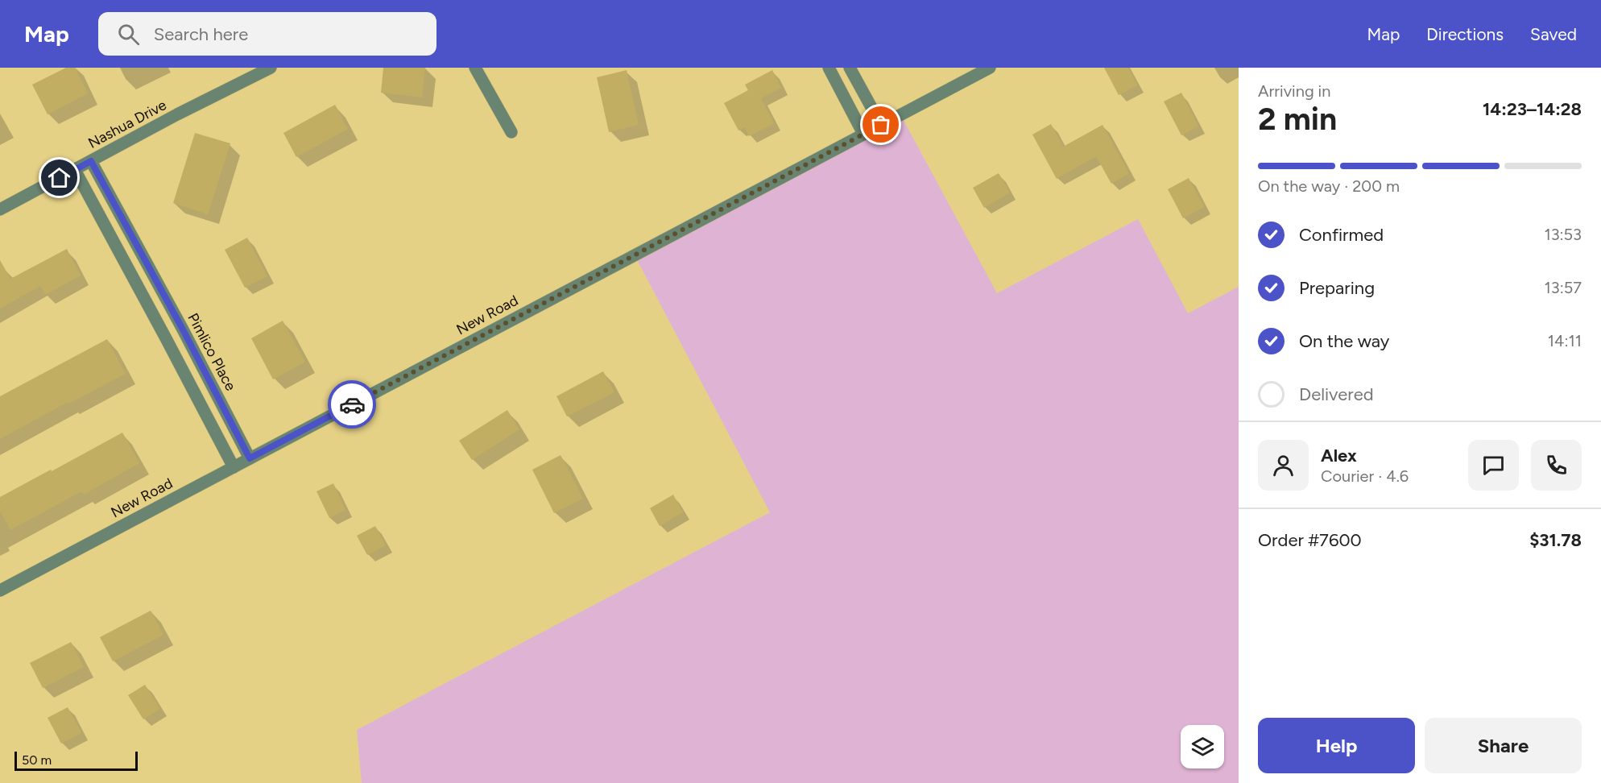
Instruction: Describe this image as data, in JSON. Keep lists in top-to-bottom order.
{
  "streets": {
    "street": ["Nashua Drive", "New Road", "Pimlico Place"]
  },
  "crossings": [
    ["Nashua Drive", "Pimlico Place"],
    ["New Road", "Pimlico Place"]
  ],
  "scale_bar": "50 m",
  "page": {
    "header": "Map",
    "search": "Search here",
    "nav": ["Map", "Directions", "Saved"],
    "heading": ["2 min", "Arriving in", "14:23–14:28"],
    "panel": [
      "Alex",
      "Courier · 4.6",
      "Order #7600",
      "$31.78"
    ],
    "bar": "On the way · 200 m",
    "list": [
      ["Confirmed", "13:53"],
      ["Preparing", "13:57"],
      ["On the way", "14:11"],
      "Delivered"
    ],
    "buttons": ["Help", "Share"],
    "scale": "50 m"
  }
}
